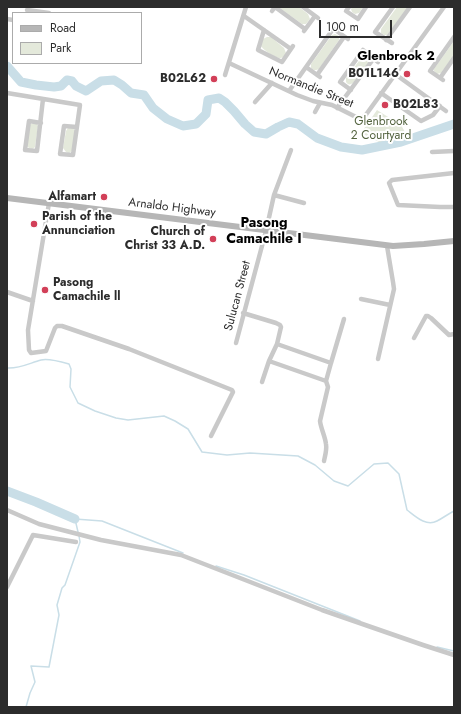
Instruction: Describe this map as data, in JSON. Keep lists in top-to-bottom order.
{
  "streets": {
    "main road": ["Arnaldo Highway"],
    "street": ["Normandie Street", "Sulucan Street"]
  },
  "crossings": [
    ["Arnaldo Highway", "Sulucan Street"]
  ],
  "districts": ["Glenbrook 2", "Pasong Camachile I"],
  "parks": ["Glenbrook 2 Courtyard"],
  "places": [
    "B01L146",
    "B02L62",
    "B02L83",
    "Alfamart",
    "Parish of the Annunciation",
    "Church of Christ 33 A.D.",
    "Pasong Camachile ll"
  ],
  "legend": ["Road", "Park"],
  "scale_bar": "100 m"
}
